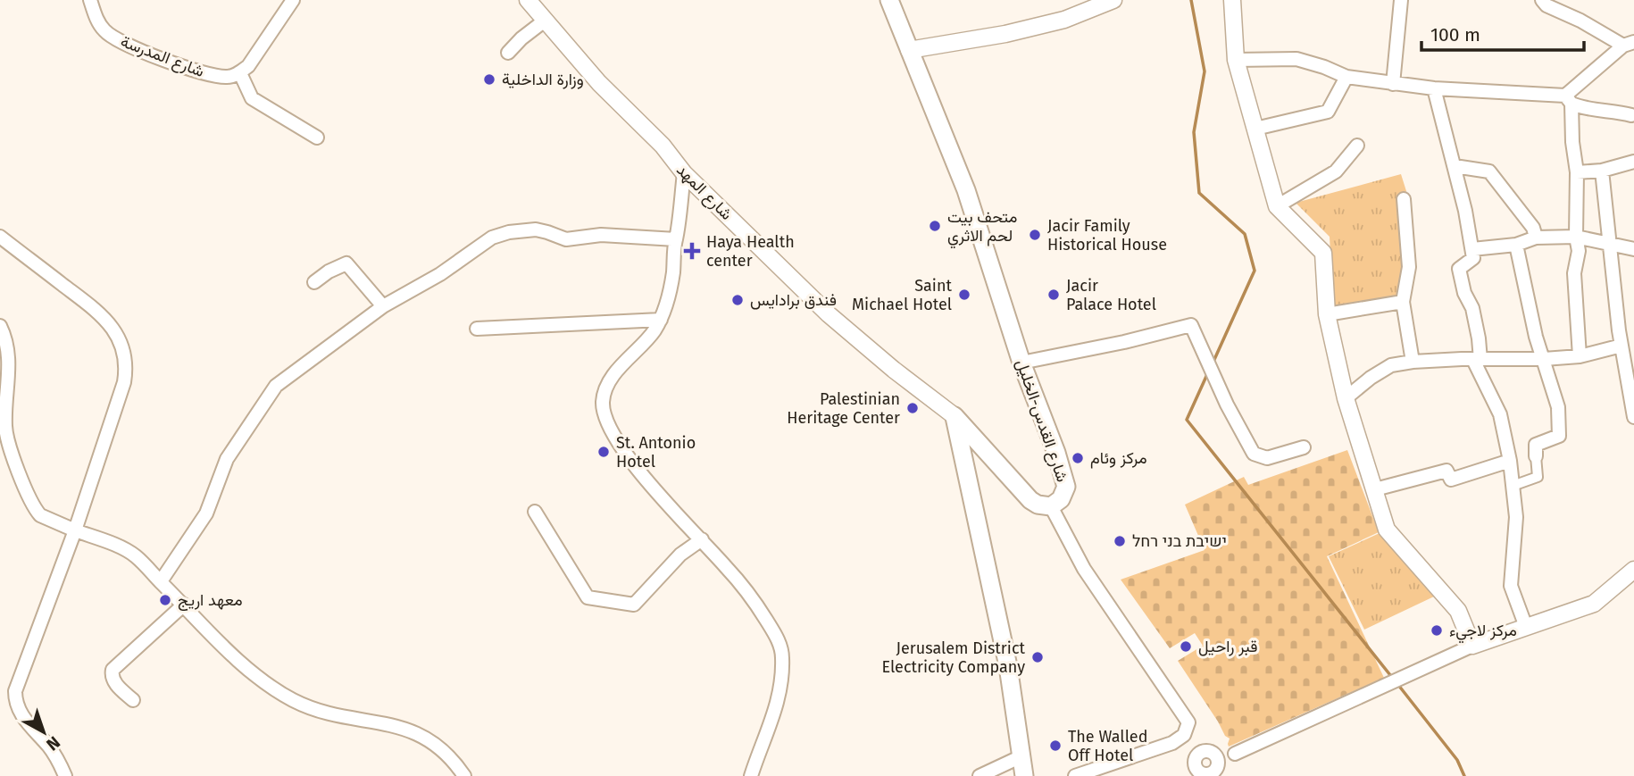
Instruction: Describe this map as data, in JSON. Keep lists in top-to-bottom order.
{
  "streets": {
    "main road": ["شارع القدس-الخليل"],
    "street": ["شارع المدرسة", "شارع المهد"]
  },
  "crossings": [
    ["شارع المهد", "شارع القدس-الخليل"]
  ],
  "places": {
    "other": [
      "وزارة الداخلية",
      "متحف بيت لحم الاثري",
      "Jacir Family Historical House",
      "Saint Michael Hotel",
      "Jacir Palace Hotel",
      "فندق برادايس",
      "Palestinian Heritage Center",
      "St. Antonio Hotel",
      "مركز وئام",
      "ישיבת בני רחל",
      "معهد اريج",
      "مركز لاجيء",
      "قبر راحيل",
      "Jerusalem District Electricity Company",
      "The Walled Off Hotel"
    ],
    "health": ["Haya Health center"]
  },
  "scale_bar": "100 m",
  "north": "bottom right"
}
